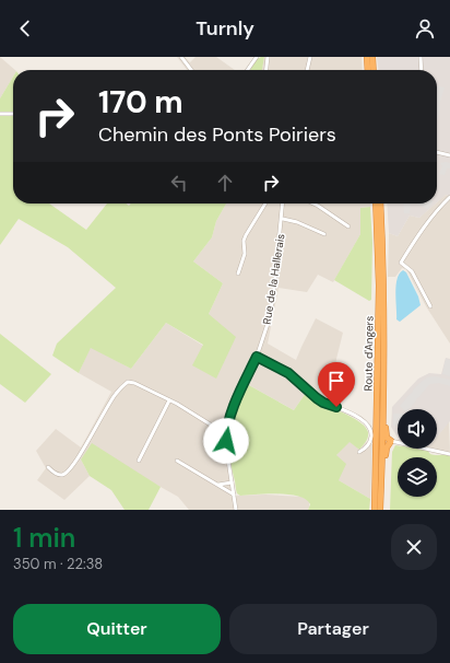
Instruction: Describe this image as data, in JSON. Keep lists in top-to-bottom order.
{
  "streets": {
    "highway": ["Route d'Angers"],
    "street": ["Rue de la Hallerais"]
  },
  "page": {
    "header": "Turnly",
    "turn": ["170 m", "Chemin des Ponts Poiriers"],
    "heading": ["1 min", "350 m · 22:38"],
    "buttons": ["Quitter", "Partager"]
  }
}
